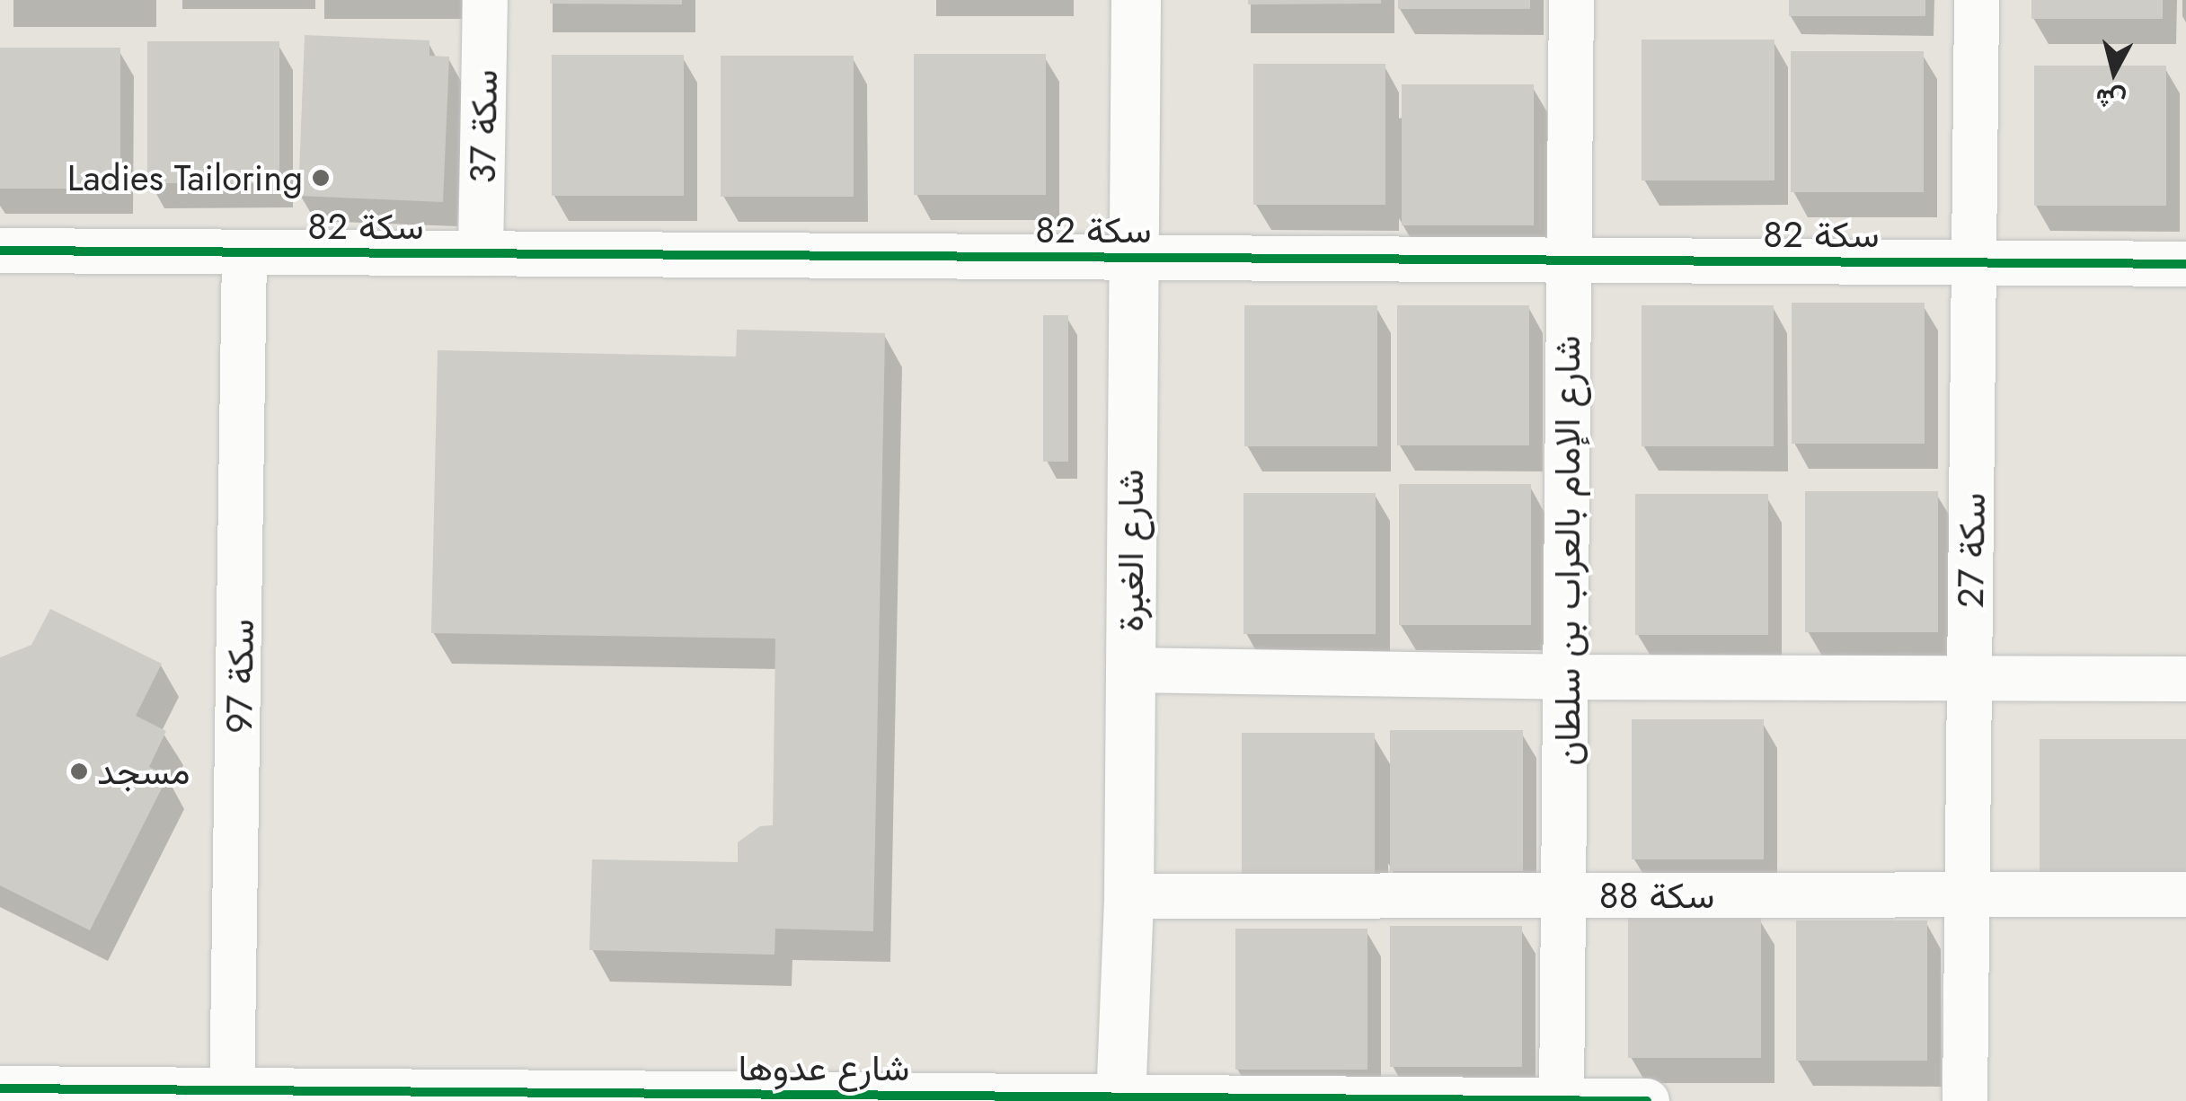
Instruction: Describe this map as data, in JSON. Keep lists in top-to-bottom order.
{
  "streets": {
    "street": [
      "سكة 37",
      "سكة 82",
      "شارع الغبرة",
      "شارع الإمام بالعراب بن سلطان",
      "سكة 27",
      "سكة 97",
      "سكة 88",
      "شارع عدوها"
    ]
  },
  "crossings": [
    ["سكة 37", "سكة 82"],
    ["سكة 82", "شارع الغبرة"],
    ["سكة 82", "شارع الإمام بالعراب بن سلطان"],
    ["سكة 82", "سكة 27"],
    ["سكة 82", "سكة 97"],
    ["شارع الغبرة", "سكة 88"],
    ["شارع الغبرة", "شارع عدوها"],
    ["شارع الإمام بالعراب بن سلطان", "سكة 88"],
    ["شارع الإمام بالعراب بن سلطان", "شارع عدوها"],
    ["سكة 27", "سكة 88"],
    ["سكة 97", "شارع عدوها"]
  ],
  "places": ["Ladies Tailoring", "مسجد"],
  "north": "bottom"
}
